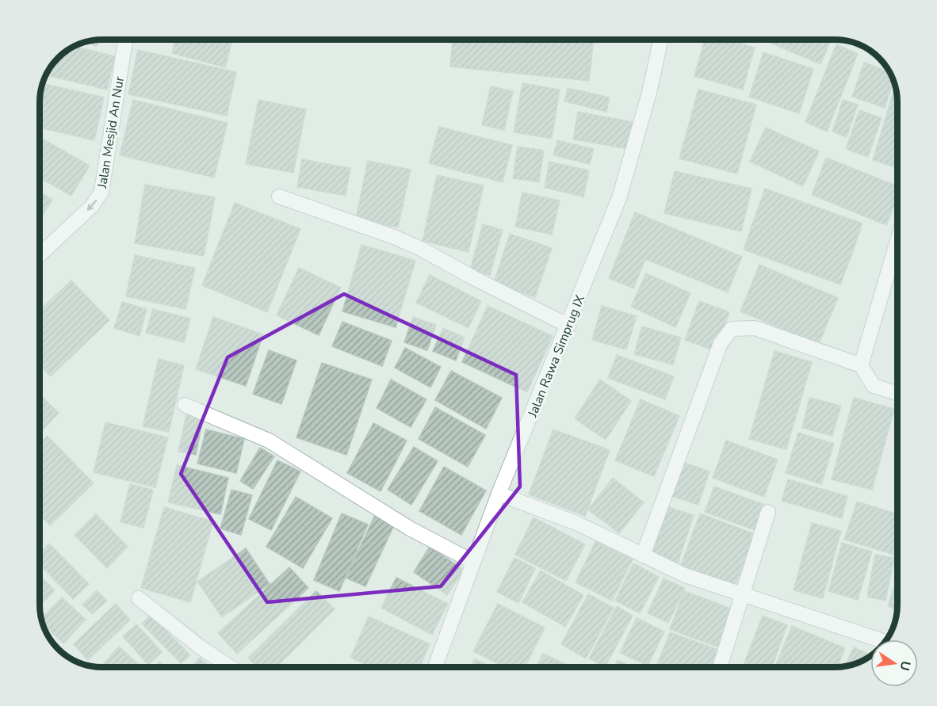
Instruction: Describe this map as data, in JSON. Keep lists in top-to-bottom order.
{
  "streets": {
    "street": ["Jalan Mesjid An Nur", "Jalan Rawa Simprug IX"]
  },
  "one_way": ["Jalan Mesjid An Nur"],
  "north": "right"
}
